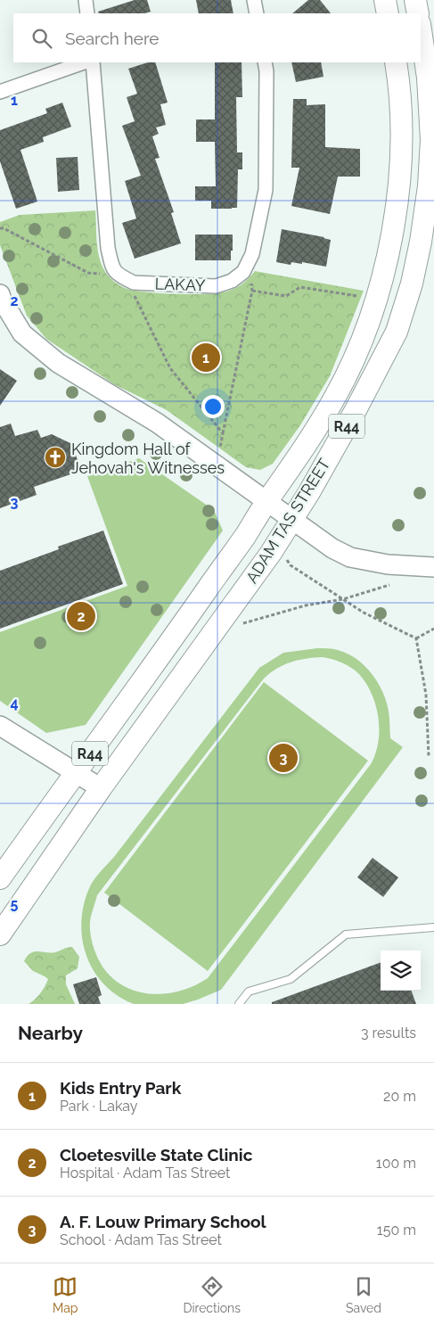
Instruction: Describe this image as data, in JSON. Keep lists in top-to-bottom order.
{
  "streets": {
    "main road": ["R44", "ADAM TAS STREET"],
    "street": ["LAKAY"]
  },
  "places": {
    "church": ["Kingdom Hall of Jehovah's Witnesses"]
  },
  "page": {
    "search": "Search here",
    "pins": ["1", "2", "3"],
    "heading": ["Nearby", "3 results"],
    "list": [
      {
        "mark": "1",
        "name": "Kids Entry Park",
        "note": "Park · Lakay",
        "value": "20 m"
      },
      {
        "mark": "2",
        "name": "Cloetesville State Clinic",
        "note": "Hospital · Adam Tas Street",
        "value": "100 m"
      },
      {
        "mark": "3",
        "name": "A. F. Louw Primary School",
        "note": "School · Adam Tas Street",
        "value": "150 m"
      }
    ],
    "nav": ["Map", "Directions", "Saved"]
  },
  "grid": {
    "rows": [
      "1",
      "2",
      "3",
      "4",
      "5"
    ]
  }
}
